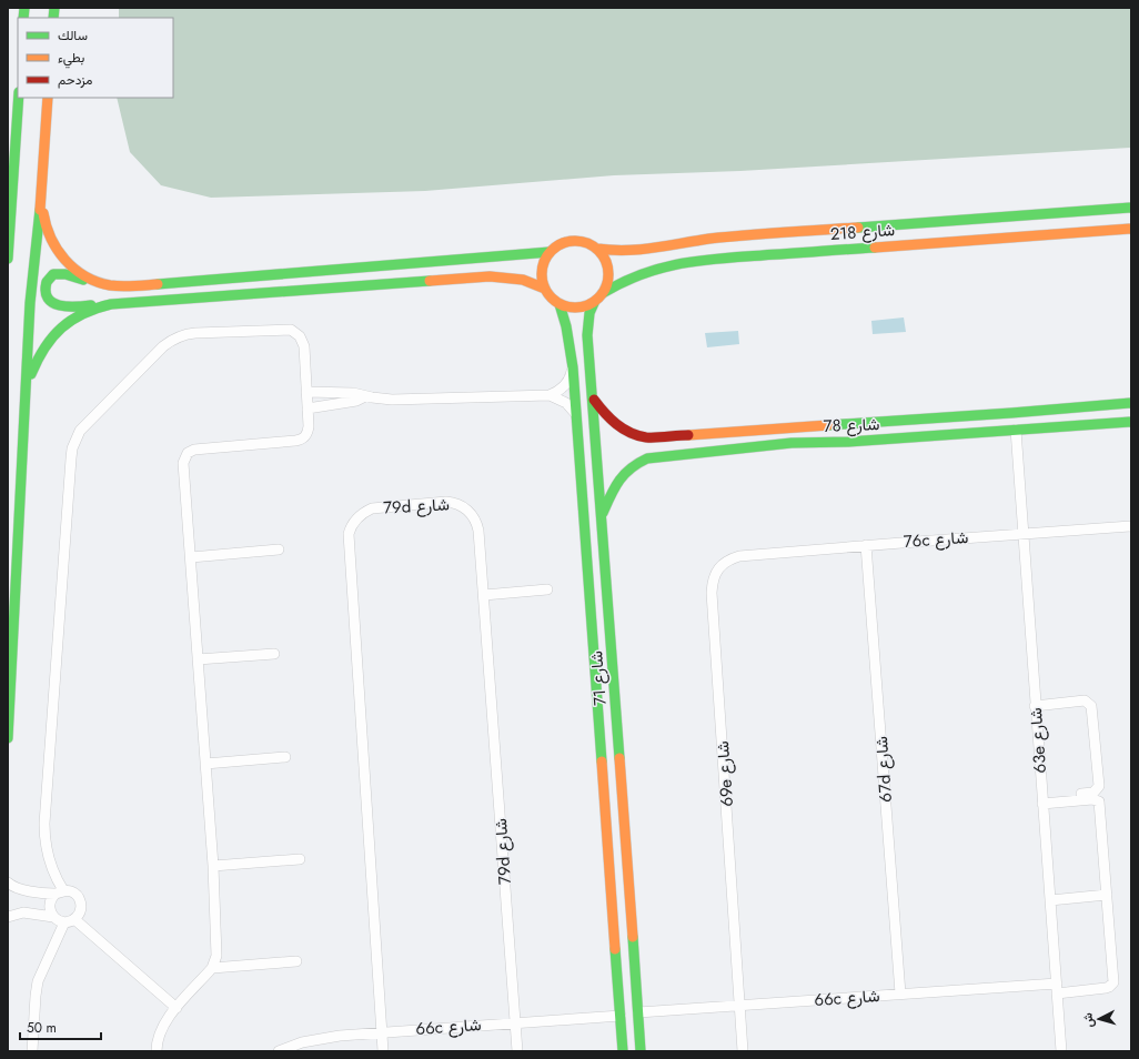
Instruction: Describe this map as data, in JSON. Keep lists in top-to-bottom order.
{
  "streets": {
    "main road": ["شارع 218", "شارع 78", "شارع 71"],
    "street": [
      "79d شارع",
      "76c شارع",
      "63e شارع",
      "67d شارع",
      "69e شارع",
      "66c شارع"
    ]
  },
  "crossings": [
    ["شارع 218", "شارع 71"],
    ["شارع 78", "شارع 71"],
    ["شارع 78", "63e شارع"],
    ["79d شارع", "66c شارع"],
    ["76c شارع", "63e شارع"],
    ["76c شارع", "67d شارع"],
    ["76c شارع", "69e شارع"],
    ["شارع 71", "66c شارع"],
    ["63e شارع", "66c شارع"],
    ["67d شارع", "66c شارع"],
    ["69e شارع", "66c شارع"]
  ],
  "legend": ["سالك", "بطيء", "مزدحم"],
  "scale_bar": "50 m",
  "north": "left"
}
